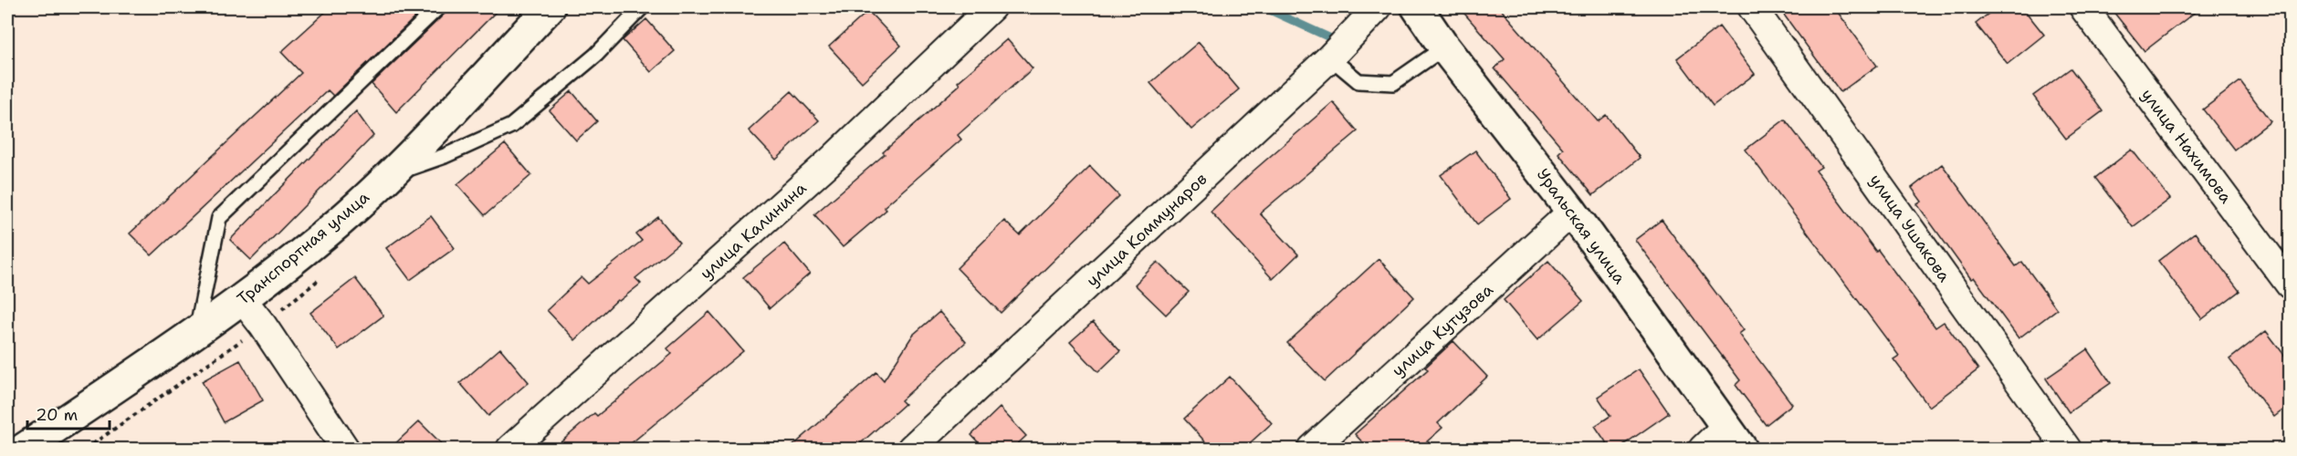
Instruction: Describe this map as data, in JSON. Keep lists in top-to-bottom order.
{
  "streets": {
    "main road": ["Уральская улица", "Транспортная улица"],
    "street": [
      "улица Нахимова",
      "улица Ушакова",
      "улица Коммунаров",
      "улица Калинина",
      "улица Кутузова"
    ]
  },
  "crossings": [
    ["Уральская улица", "улица Кутузова"]
  ],
  "scale_bar": "20 m"
}
